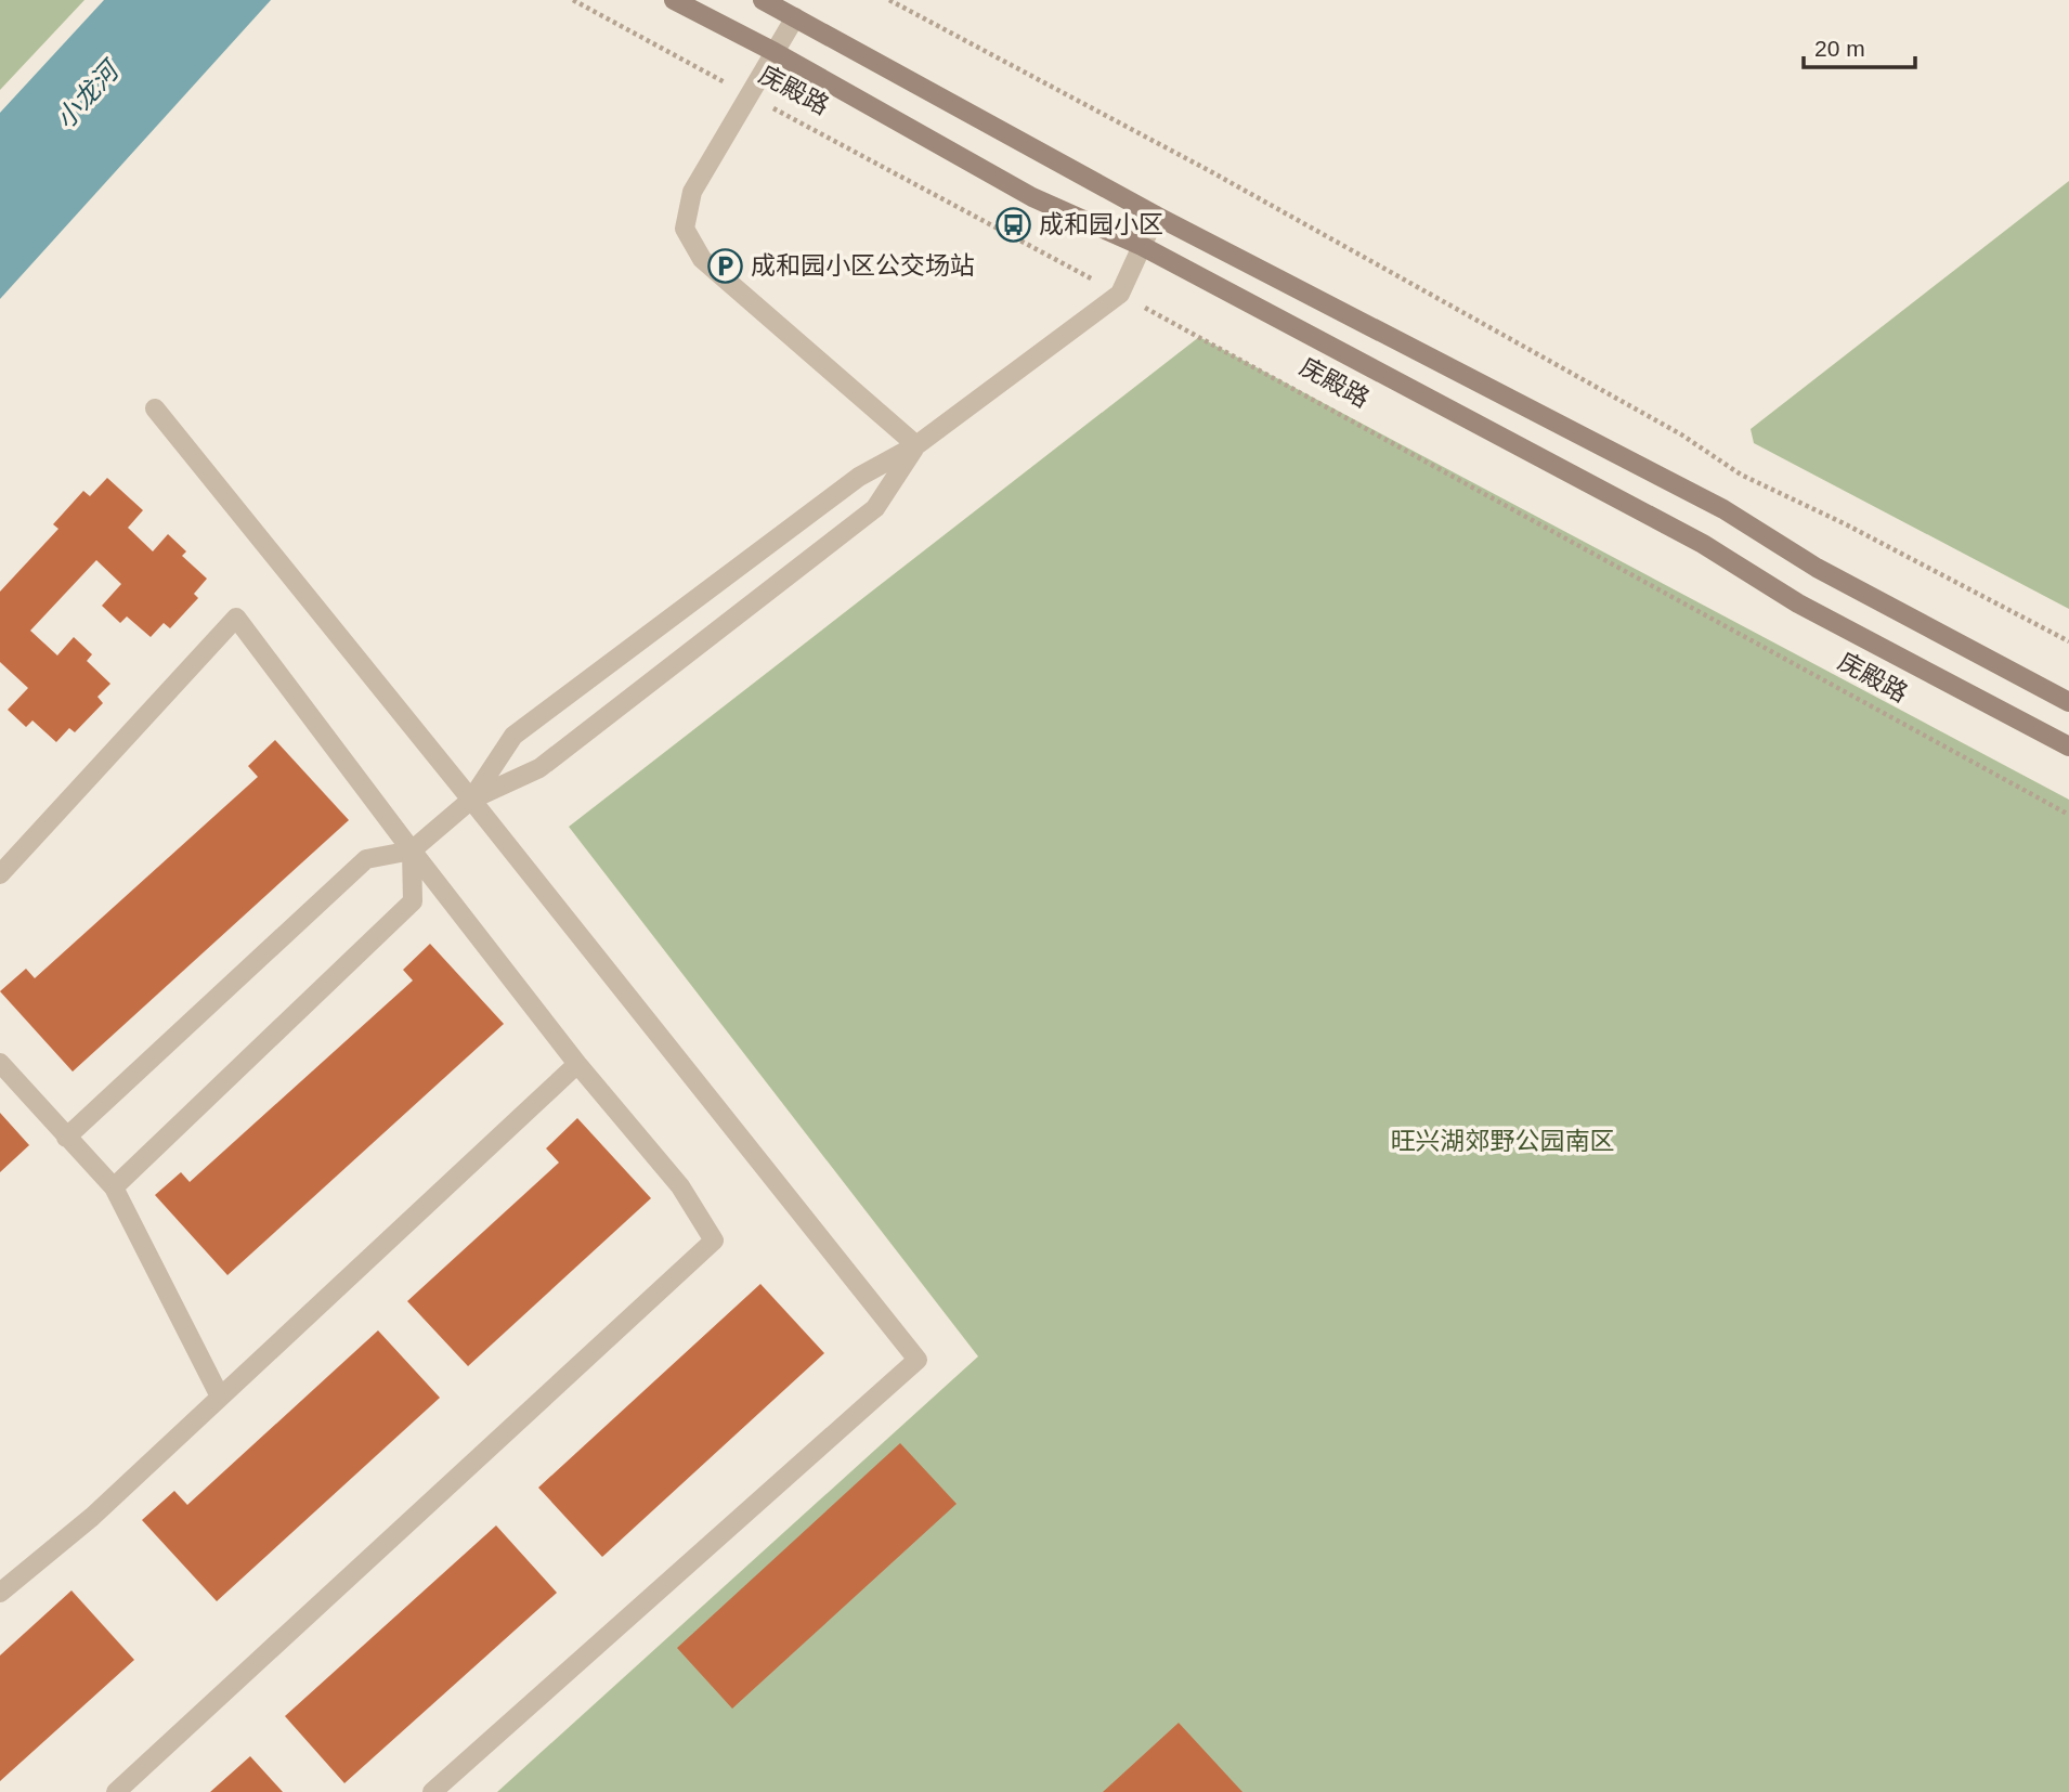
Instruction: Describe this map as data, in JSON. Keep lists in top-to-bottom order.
{
  "streets": {
    "main road": ["庑殿路"]
  },
  "water": ["小龙河"],
  "parks": ["旺兴湖郊野公园南区"],
  "places": {
    "bus stop": ["成和园小区"],
    "parking": ["成和园小区公交场站"]
  },
  "scale_bar": "20 m"
}
